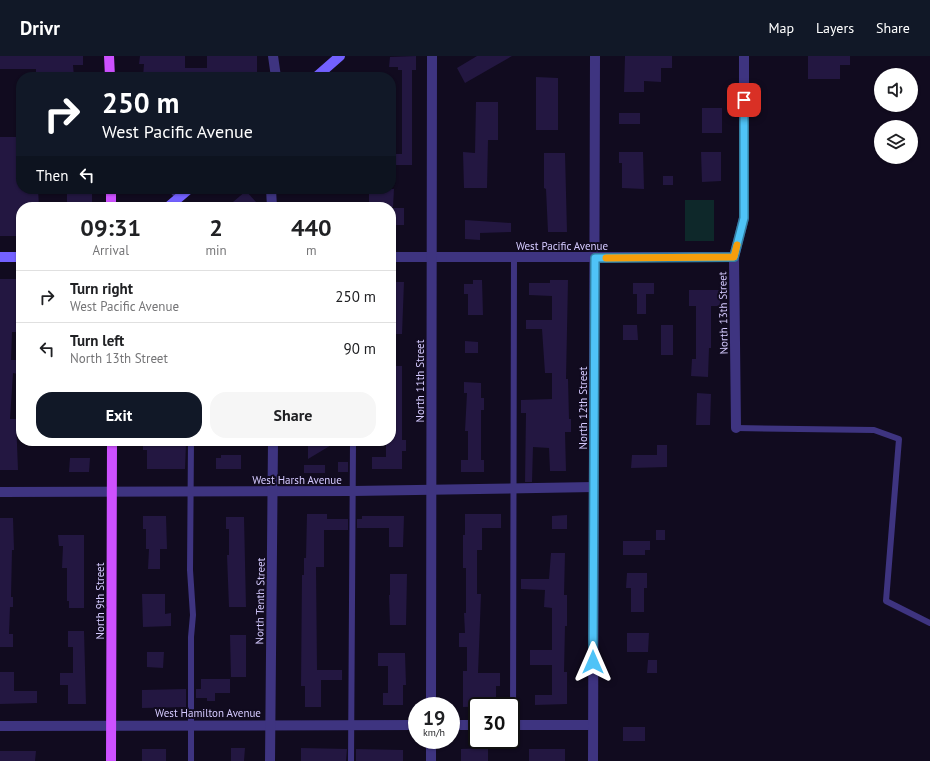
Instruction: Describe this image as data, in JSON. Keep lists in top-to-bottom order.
{
  "streets": {
    "main road": ["North 9th Street"],
    "street": [
      "West Pacific Avenue",
      "North 13th Street",
      "North 11th Street",
      "North 12th Street",
      "West Harsh Avenue",
      "North Tenth Street",
      "West Hamilton Avenue"
    ]
  },
  "crossings": [
    ["West Pacific Avenue", "North 13th Street"],
    ["West Pacific Avenue", "North 11th Street"],
    ["West Pacific Avenue", "North 12th Street"],
    ["North 11th Street", "West Harsh Avenue"],
    ["North 12th Street", "West Harsh Avenue"],
    ["West Harsh Avenue", "North 9th Street"],
    ["West Harsh Avenue", "North Tenth Street"],
    ["North 9th Street", "West Hamilton Avenue"],
    ["North Tenth Street", "West Hamilton Avenue"]
  ],
  "page": {
    "header": "Drivr",
    "nav": ["Map", "Layers", "Share"],
    "turn": ["250 m", "West Pacific Avenue"],
    "then": "Then",
    "eta": [
      "09:31",
      "Arrival",
      "2",
      "min",
      "440",
      "m"
    ],
    "list": [
      {
        "name": "Turn right",
        "note": "West Pacific Avenue",
        "value": "250 m"
      },
      {
        "name": "Turn left",
        "note": "North 13th Street",
        "value": "90 m"
      }
    ],
    "buttons": ["Exit", "Share"],
    "speed": "19 km/h",
    "limit": "30"
  }
}
